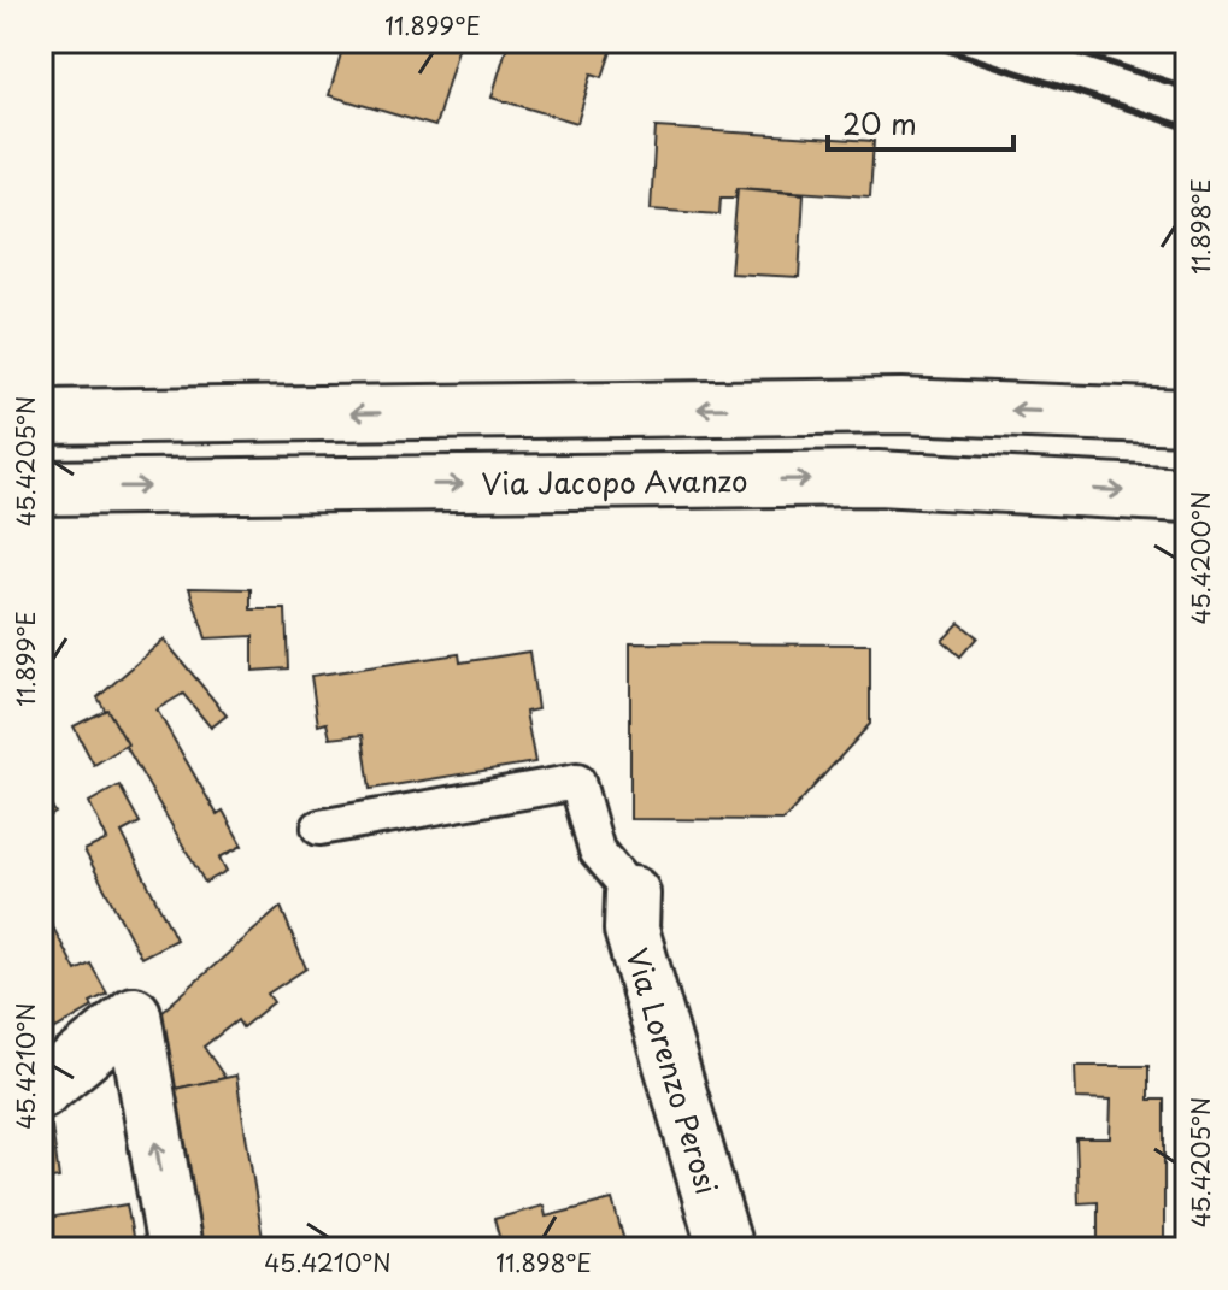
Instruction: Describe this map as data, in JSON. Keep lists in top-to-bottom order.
{
  "streets": {
    "main road": ["Via Jacopo Avanzo", "Via Lorenzo Perosi"]
  },
  "scale_bar": "20 m",
  "coordinates": [
    "11.899°E",
    "11.898°E",
    "45.4205°N",
    "45.4200°N",
    "45.4210°N"
  ]
}
